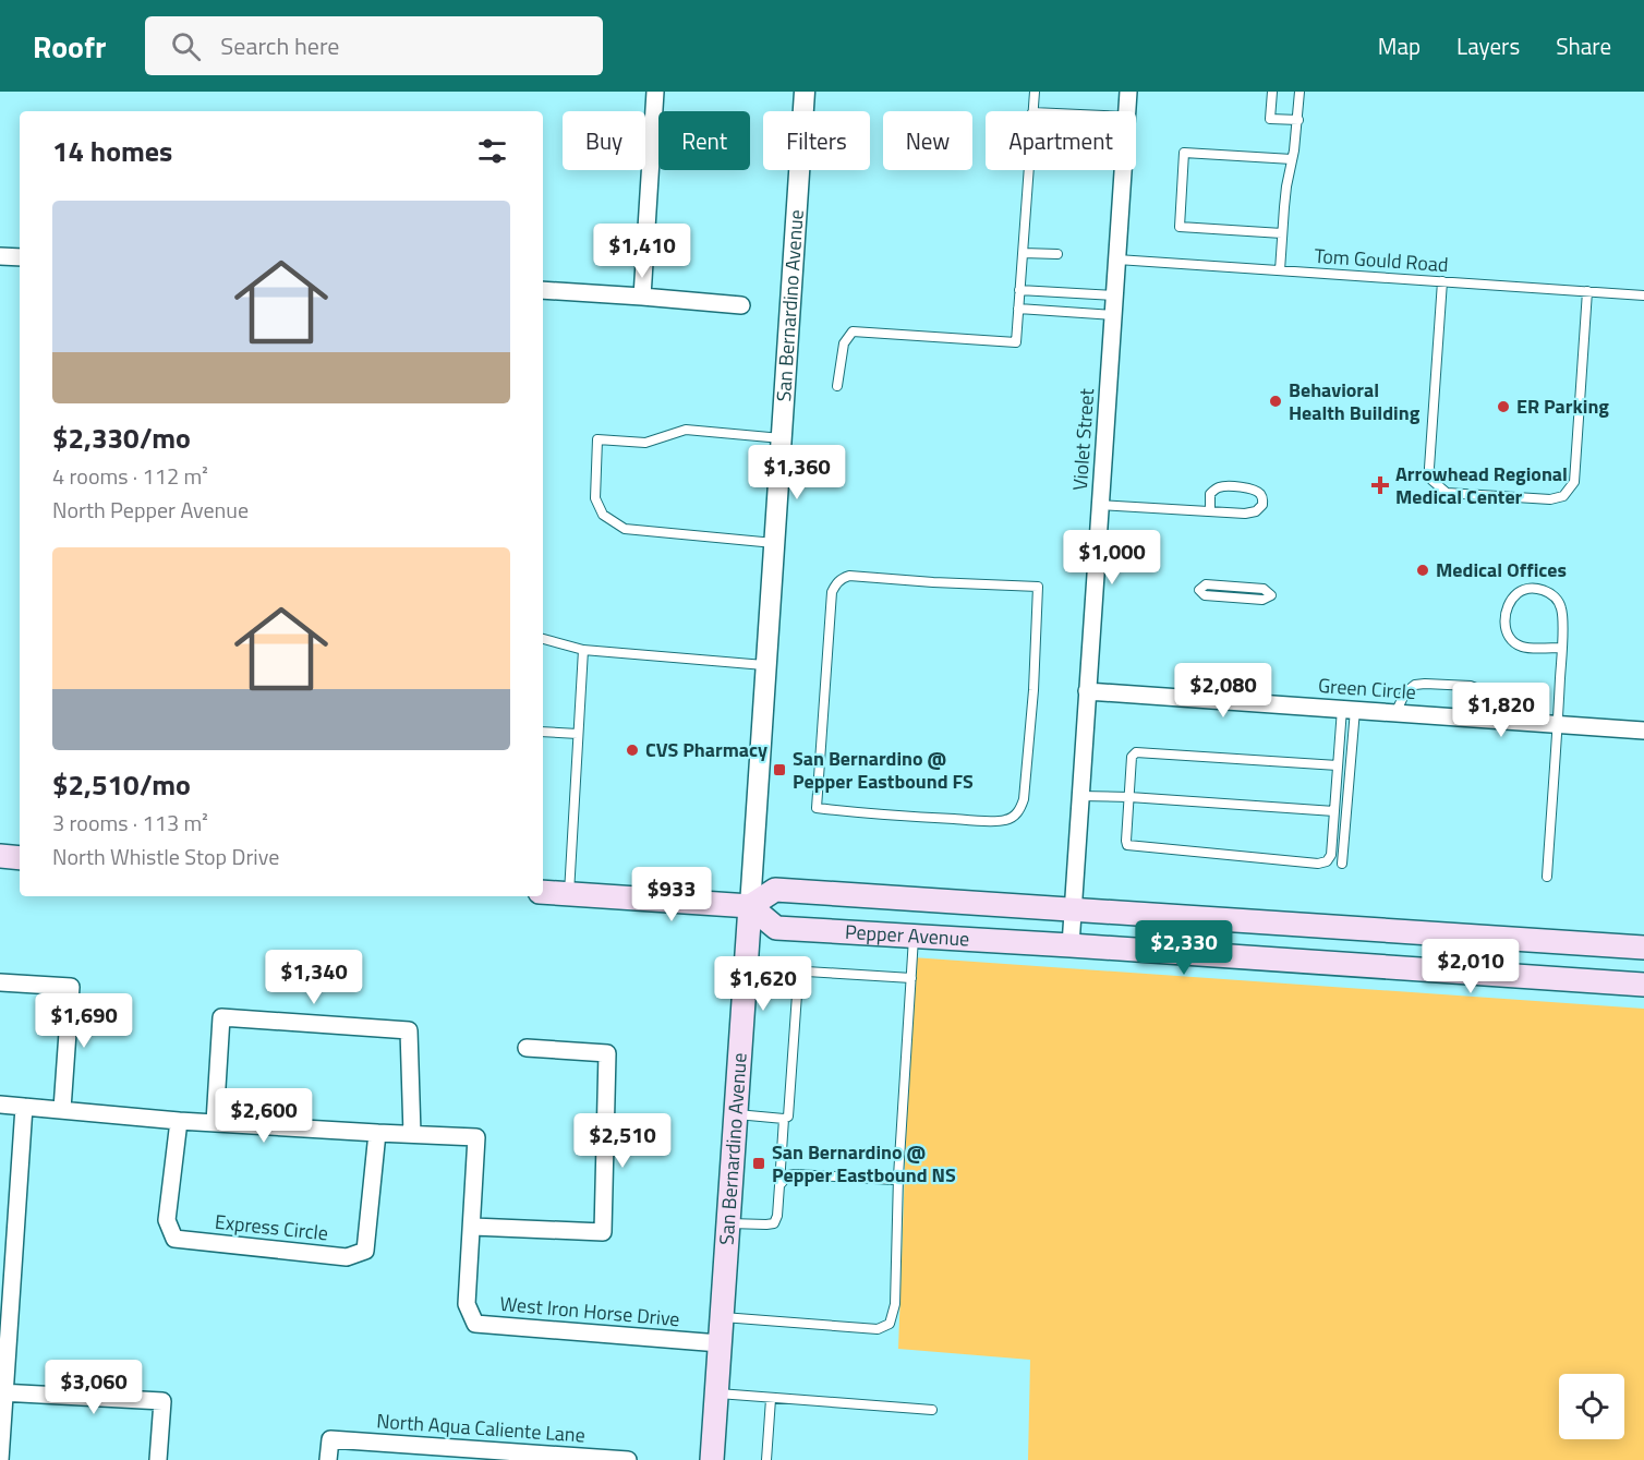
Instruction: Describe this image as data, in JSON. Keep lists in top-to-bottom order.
{
  "streets": {
    "main road": ["San Bernardino Avenue", "Pepper Avenue"],
    "street": [
      "Violet Street",
      "Green Circle",
      "Express Circle",
      "West Iron Horse Drive",
      "North Aqua Caliente Lane"
    ],
    "lane": ["Tom Gould Road"]
  },
  "crossings": [
    ["Tom Gould Road", "Violet Street"],
    ["San Bernardino Avenue", "Pepper Avenue"],
    ["San Bernardino Avenue", "West Iron Horse Drive"],
    ["Violet Street", "Green Circle"],
    ["Violet Street", "Pepper Avenue"]
  ],
  "places": {
    "other": [
      "Behavioral Health Building",
      "ER Parking",
      "Medical Offices",
      "CVS Pharmacy"
    ],
    "health": ["Arrowhead Regional Medical Center"],
    "transit": ["San Bernardino @ Pepper Eastbound FS", "San Bernardino @ Pepper Eastbound NS"]
  },
  "page": {
    "header": "Roofr",
    "search": "Search here",
    "nav": ["Map", "Layers", "Share"],
    "chip": [
      "Buy",
      "Rent",
      "Filters",
      "New",
      "Apartment"
    ],
    "heading": "14 homes",
    "list": [
      {
        "name": "$2,330/mo",
        "note": "4 rooms · 112 m² · North Pepper Avenue"
      },
      {
        "name": "$2,510/mo",
        "note": "3 rooms · 113 m² · North Whistle Stop Drive"
      }
    ],
    "price": [
      "$1,410",
      "$1,360",
      "$1,000",
      "$2,080",
      "$1,820",
      "$933",
      "$2,330",
      "$2,010",
      "$1,340",
      "$1,620",
      "$1,690",
      "$2,600",
      "$2,510",
      "$3,060"
    ]
  }
}
